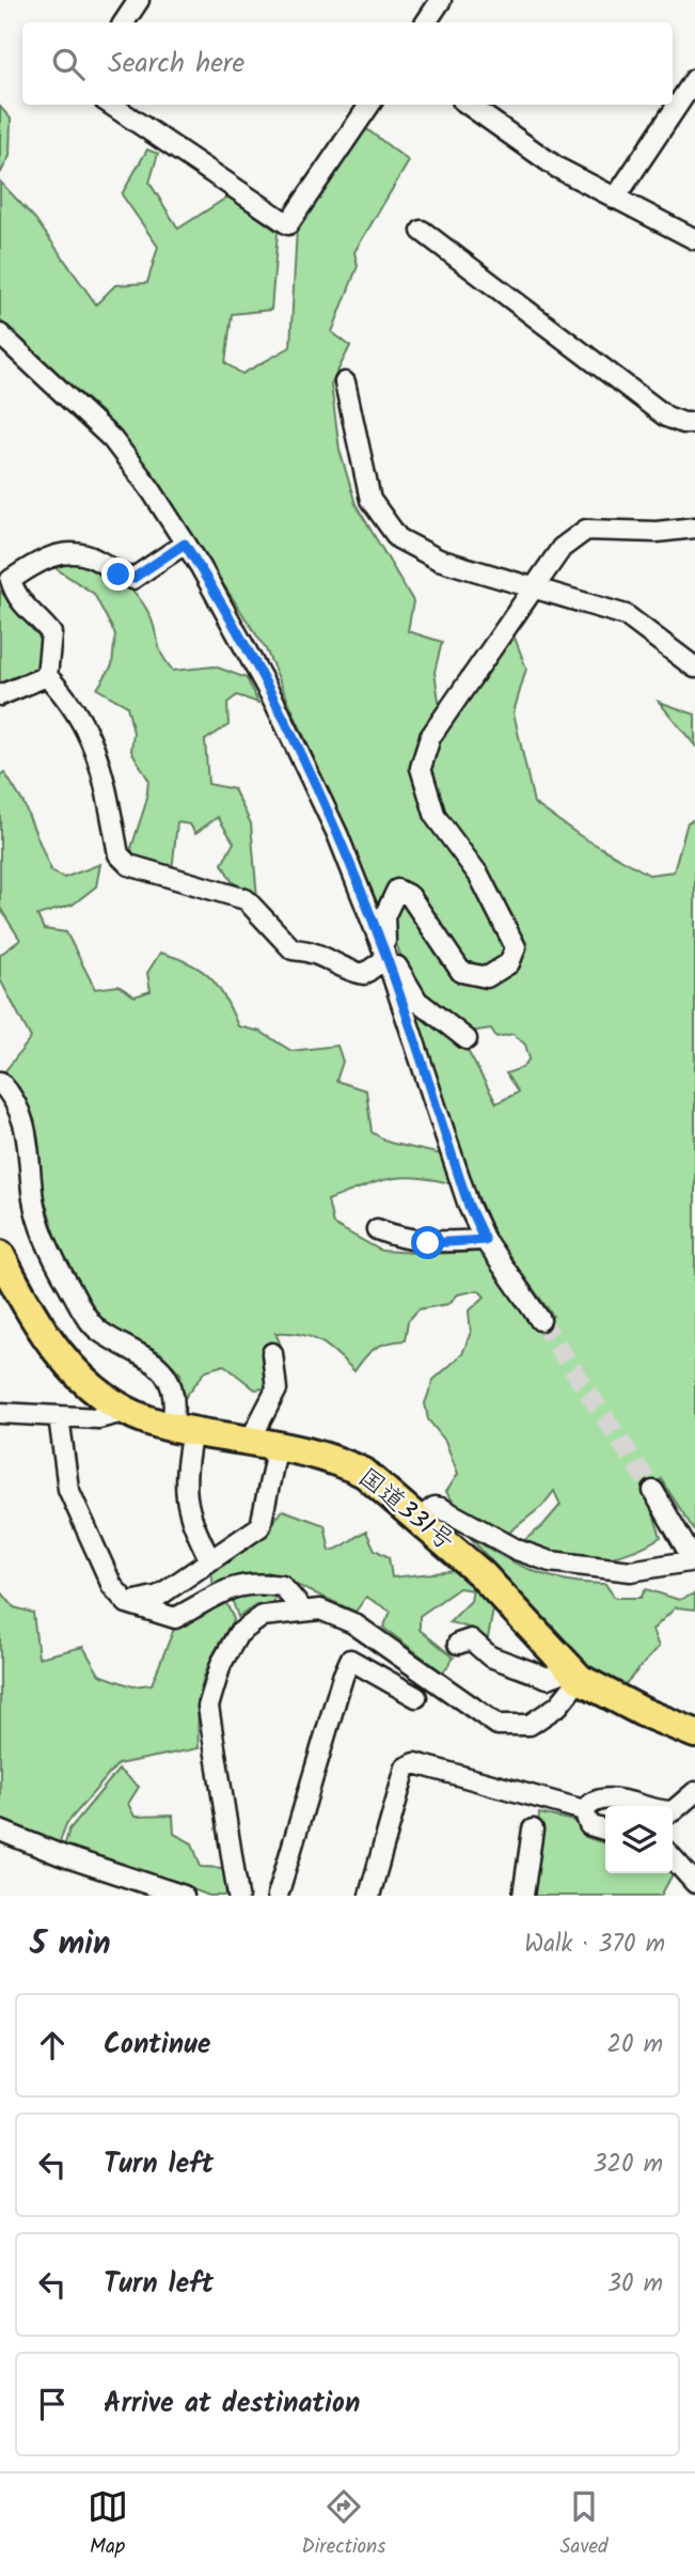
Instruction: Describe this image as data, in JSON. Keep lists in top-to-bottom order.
{
  "streets": {
    "highway": ["国道331号"]
  },
  "page": {
    "search": "Search here",
    "heading": ["5 min", "Walk · 370 m"],
    "list": [
      ["Continue", "20 m"],
      ["Turn left", "320 m"],
      ["Turn left", "30 m"],
      "Arrive at destination"
    ],
    "nav": ["Map", "Directions", "Saved"]
  }
}
